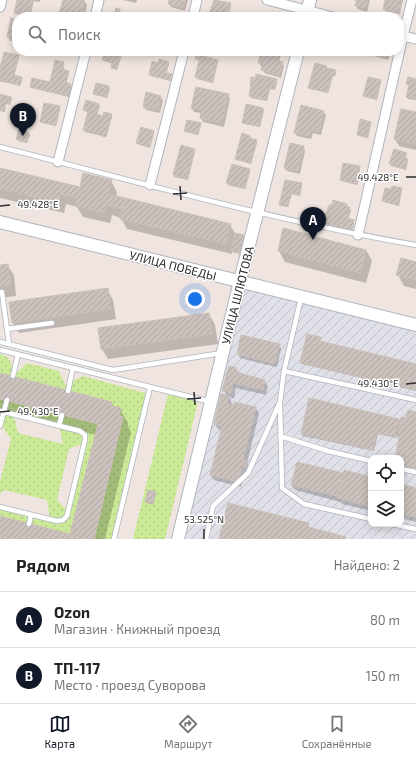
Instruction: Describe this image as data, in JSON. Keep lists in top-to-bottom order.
{
  "streets": {
    "main road": ["УЛИЦА ПОБЕДЫ", "УЛИЦА ШЛЮТОВА"]
  },
  "crossings": [
    ["УЛИЦА ПОБЕДЫ", "УЛИЦА ШЛЮТОВА"]
  ],
  "page": {
    "search": "Поиск",
    "pins": ["B", "A"],
    "heading": ["Рядом", "Найдено: 2"],
    "list": [
      {
        "mark": "A",
        "name": "Ozon",
        "note": "Магазин · Книжный проезд",
        "value": "80 m"
      },
      {
        "mark": "B",
        "name": "ТП-117",
        "note": "Место · проезд Суворова",
        "value": "150 m"
      }
    ],
    "nav": ["Карта", "Маршрут", "Сохранённые"]
  },
  "coordinates": ["49.428°E", "49.430°E", "53.525°N"]
}
